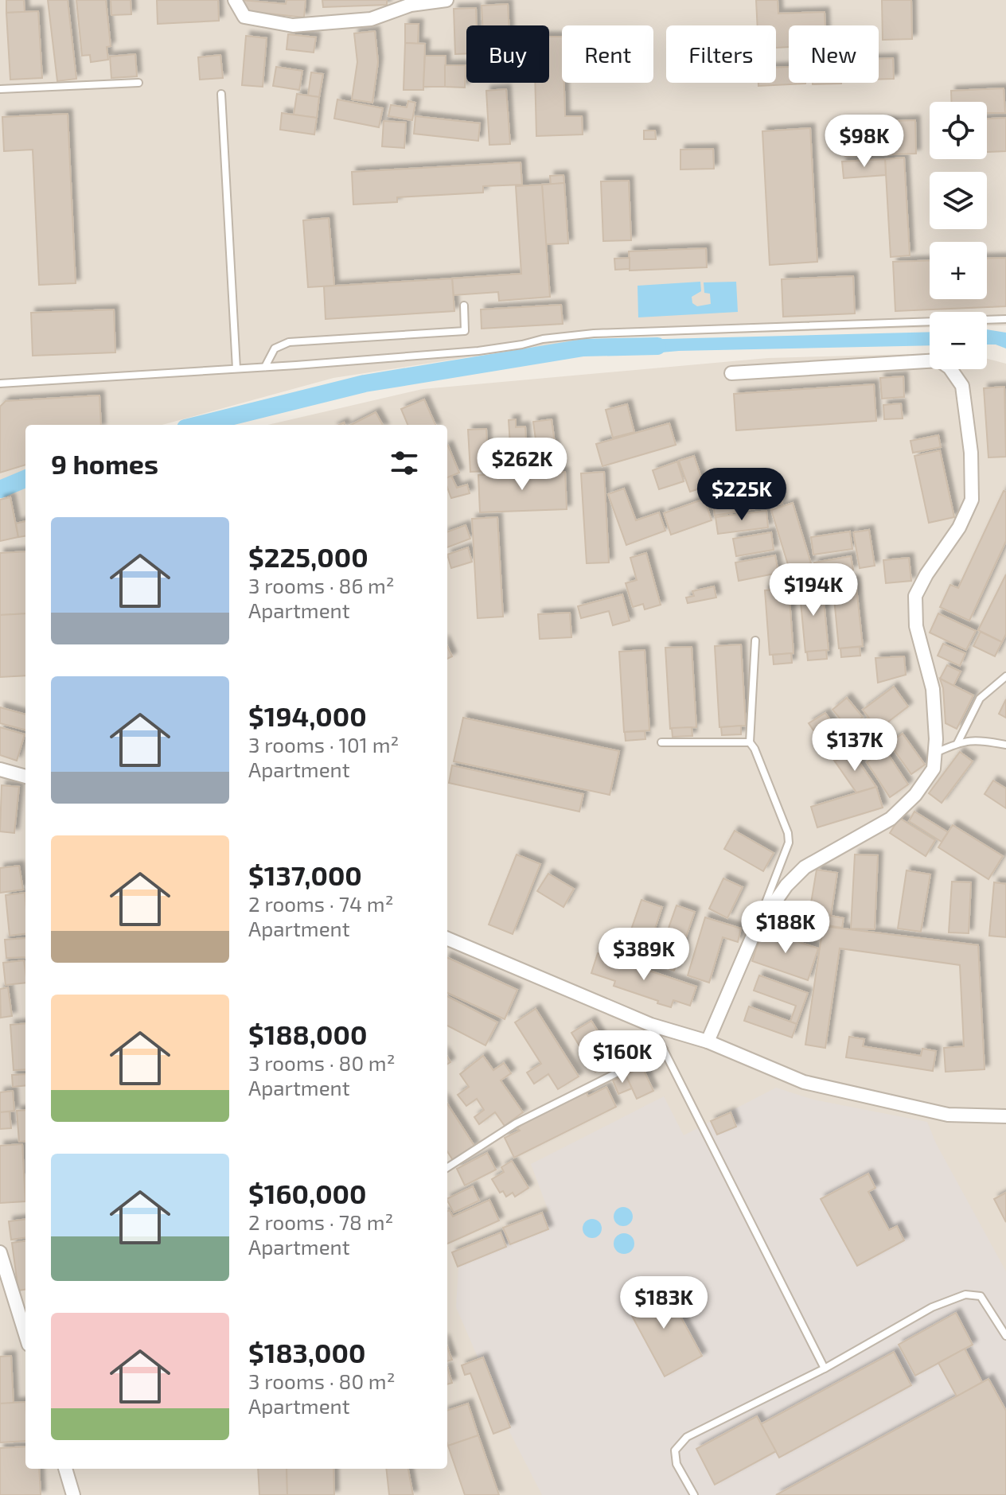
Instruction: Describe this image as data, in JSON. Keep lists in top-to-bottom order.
{
  "page": {
    "chip": [
      "Buy",
      "Rent",
      "Filters",
      "New"
    ],
    "map_buttons": ["+", "−"],
    "price": [
      "$98K",
      "$262K",
      "$225K",
      "$194K",
      "$137K",
      "$188K",
      "$389K",
      "$160K",
      "$183K"
    ],
    "heading": "9 homes",
    "list": [
      {
        "name": "$225,000",
        "note": "3 rooms · 86 m² · Apartment"
      },
      {
        "name": "$194,000",
        "note": "3 rooms · 101 m² · Apartment"
      },
      {
        "name": "$137,000",
        "note": "2 rooms · 74 m² · Apartment"
      },
      {
        "name": "$188,000",
        "note": "3 rooms · 80 m² · Apartment"
      },
      {
        "name": "$160,000",
        "note": "2 rooms · 78 m² · Apartment"
      },
      {
        "name": "$183,000",
        "note": "3 rooms · 80 m² · Apartment"
      }
    ]
  }
}
